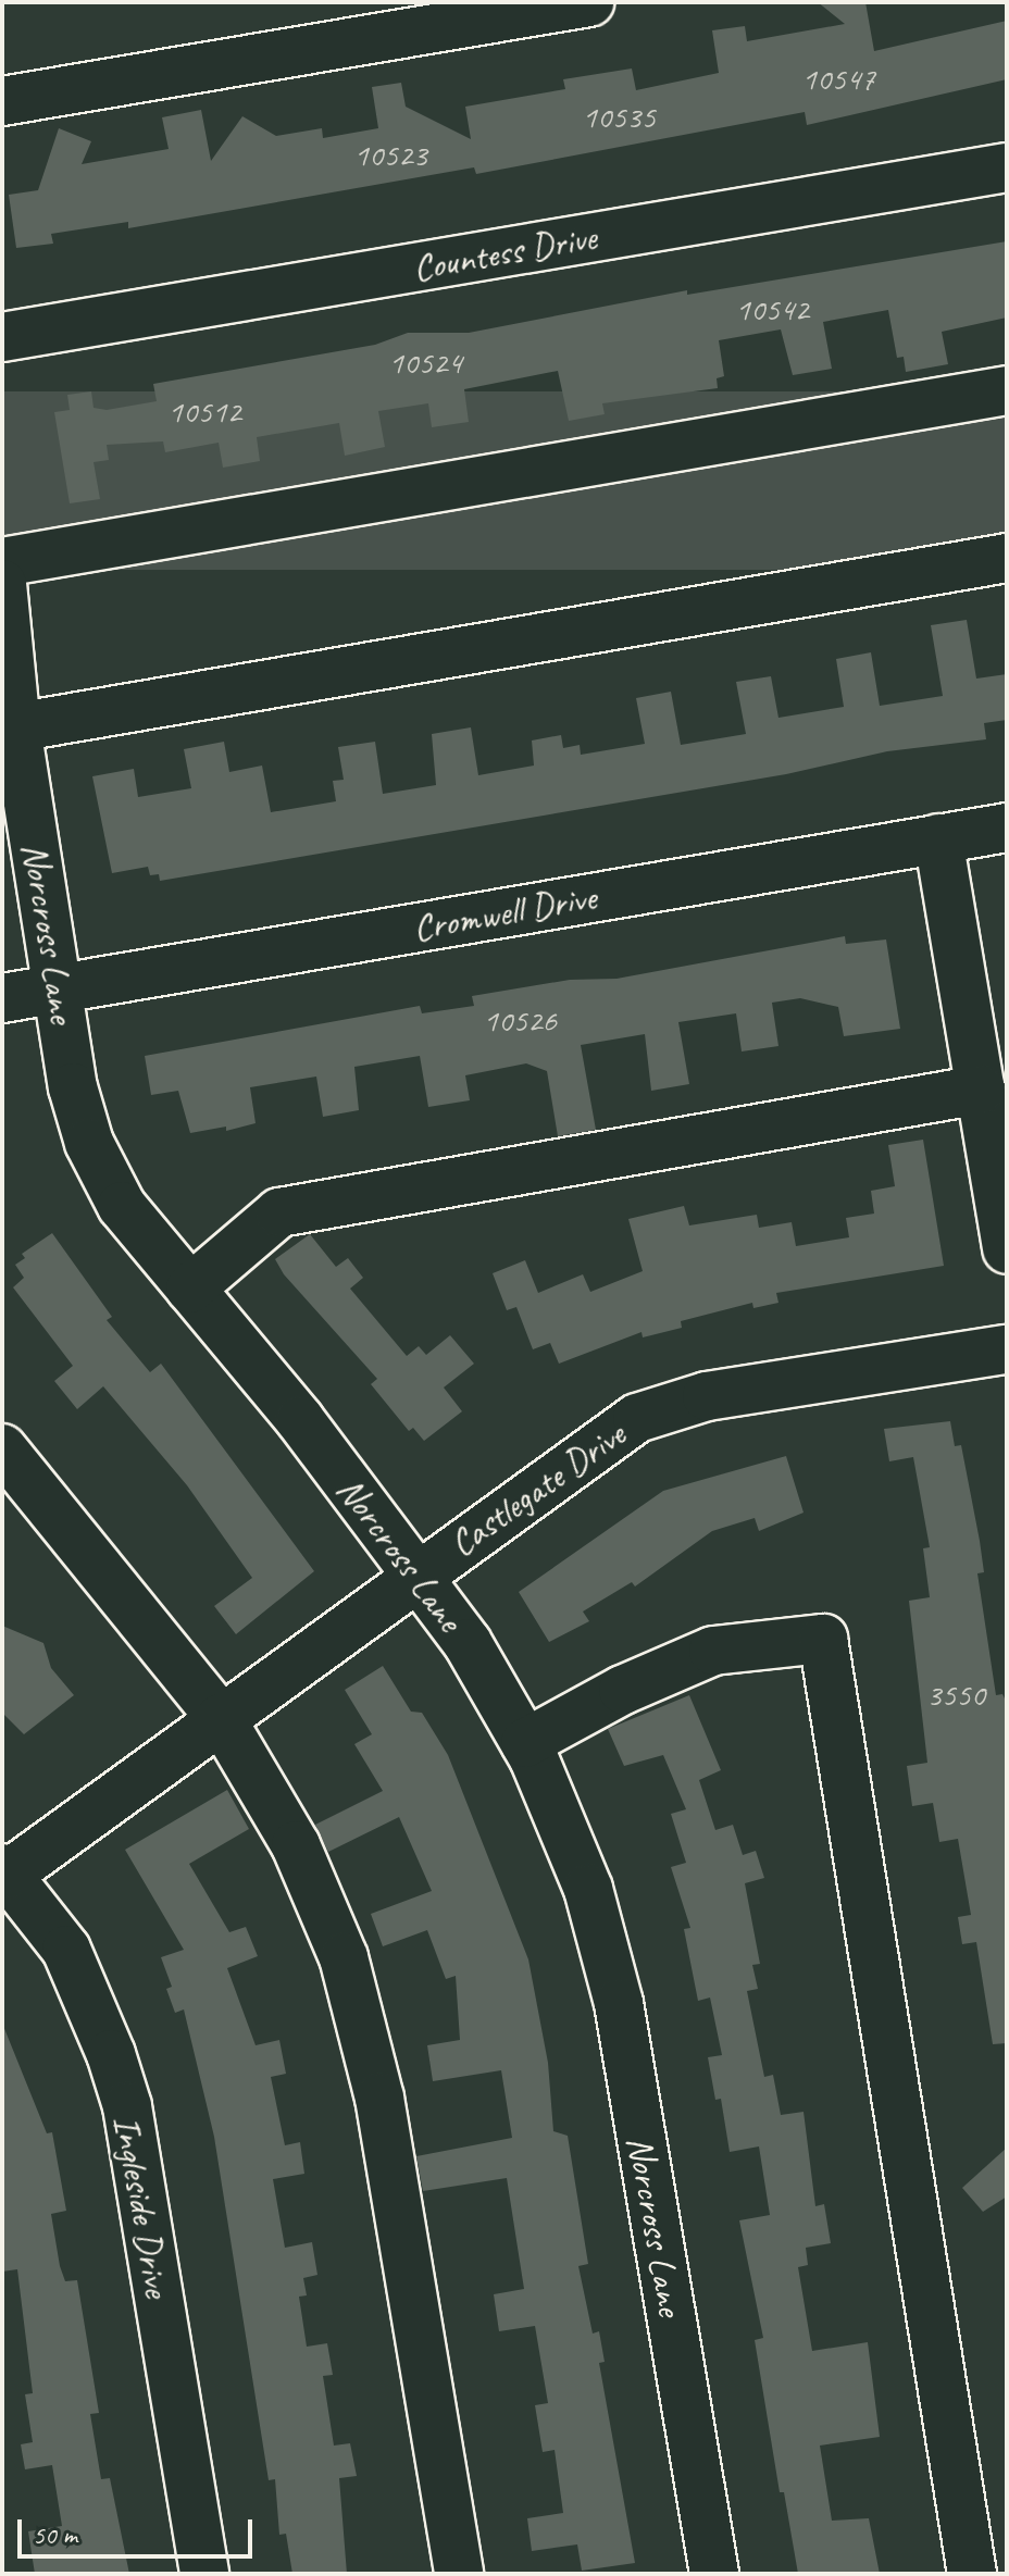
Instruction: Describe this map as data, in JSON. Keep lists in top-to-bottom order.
{
  "streets": {
    "street": [
      "Countess Drive",
      "Cromwell Drive",
      "Norcross Lane",
      "Castlegate Drive",
      "Ingleside Drive"
    ]
  },
  "crossings": [
    ["Cromwell Drive", "Norcross Lane"],
    ["Norcross Lane", "Castlegate Drive"],
    ["Castlegate Drive", "Ingleside Drive"]
  ],
  "house_numbers": [
    "10547",
    "10535",
    "10523",
    "10542",
    "10524",
    "10512",
    "10526",
    "3550"
  ],
  "scale_bar": "50 m"
}
